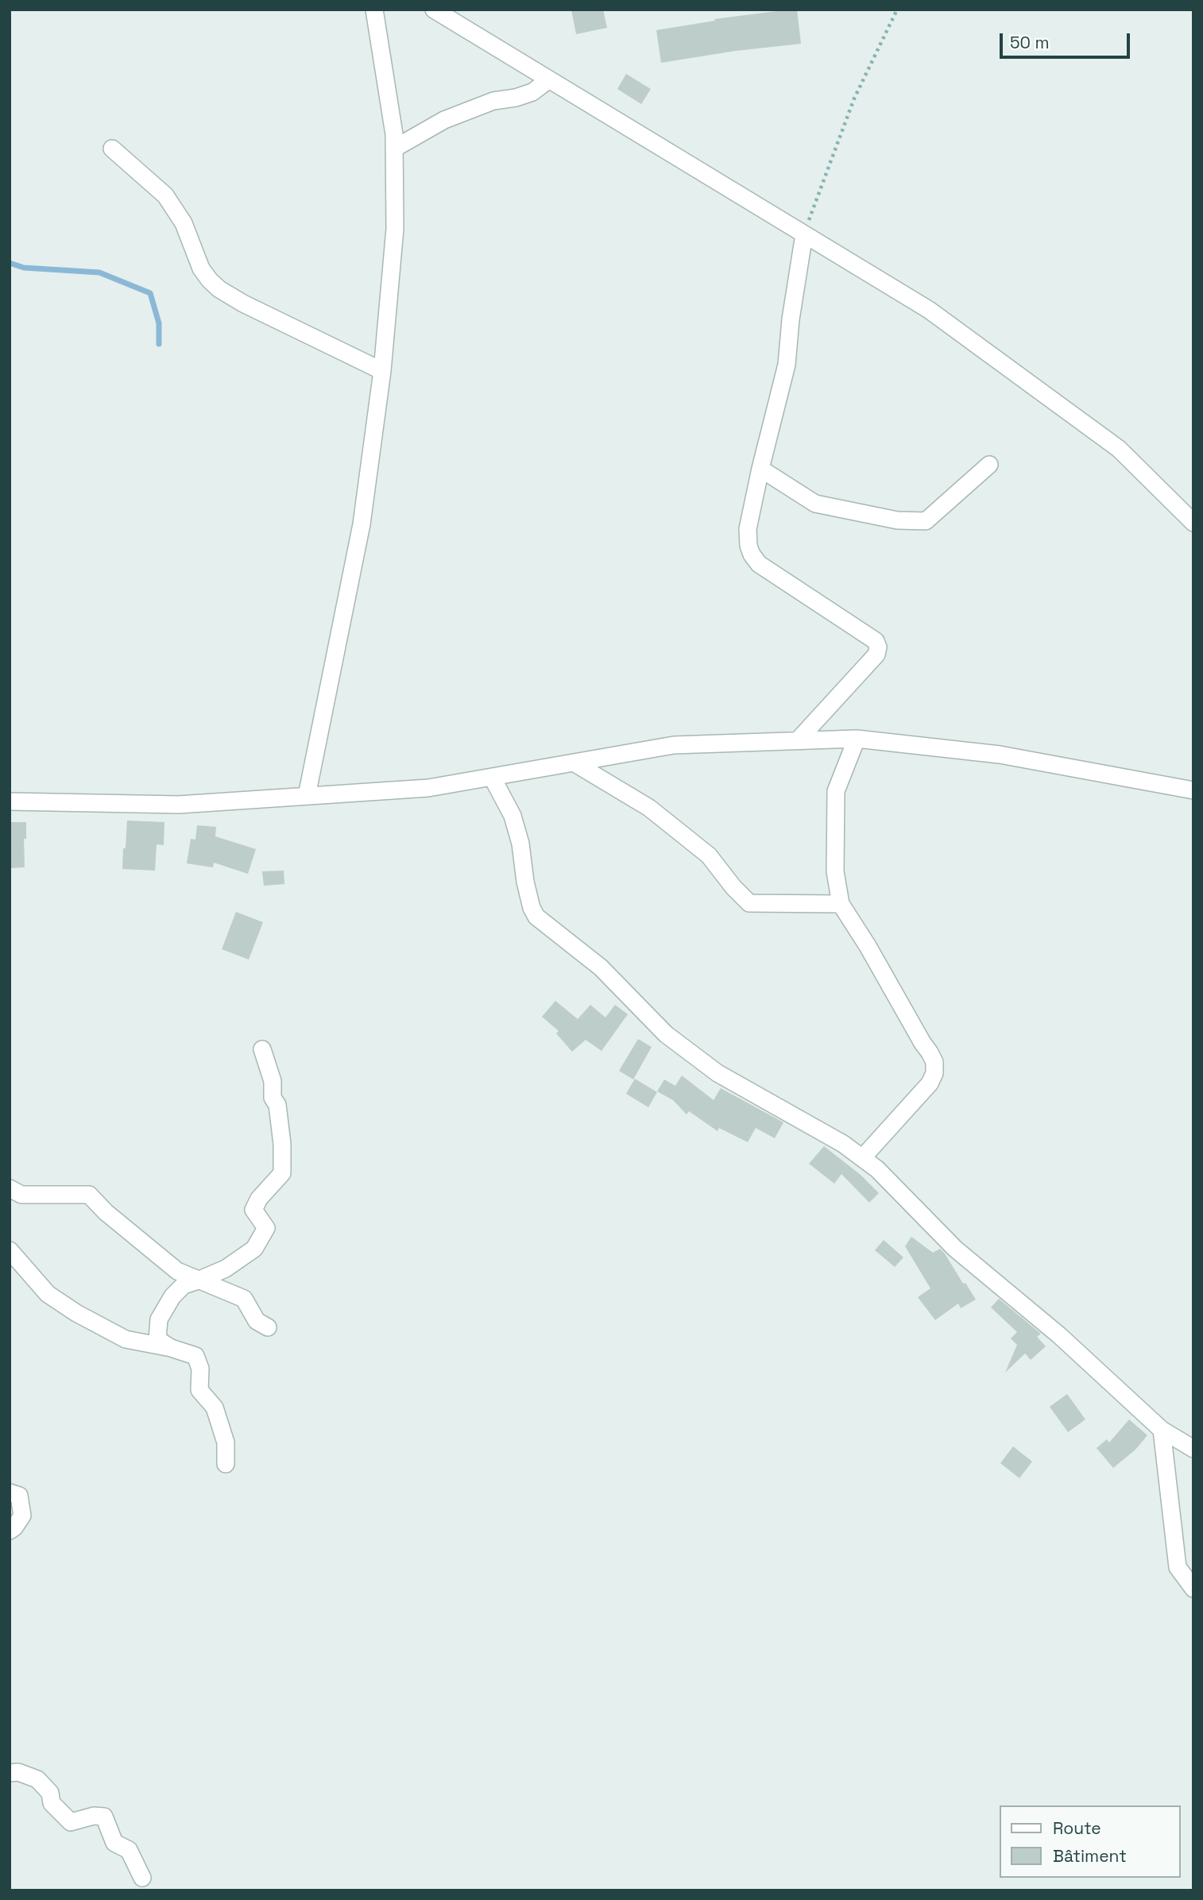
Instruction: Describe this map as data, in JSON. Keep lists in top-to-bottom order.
{
  "legend": ["Route", "Bâtiment"],
  "scale_bar": "50 m"
}
